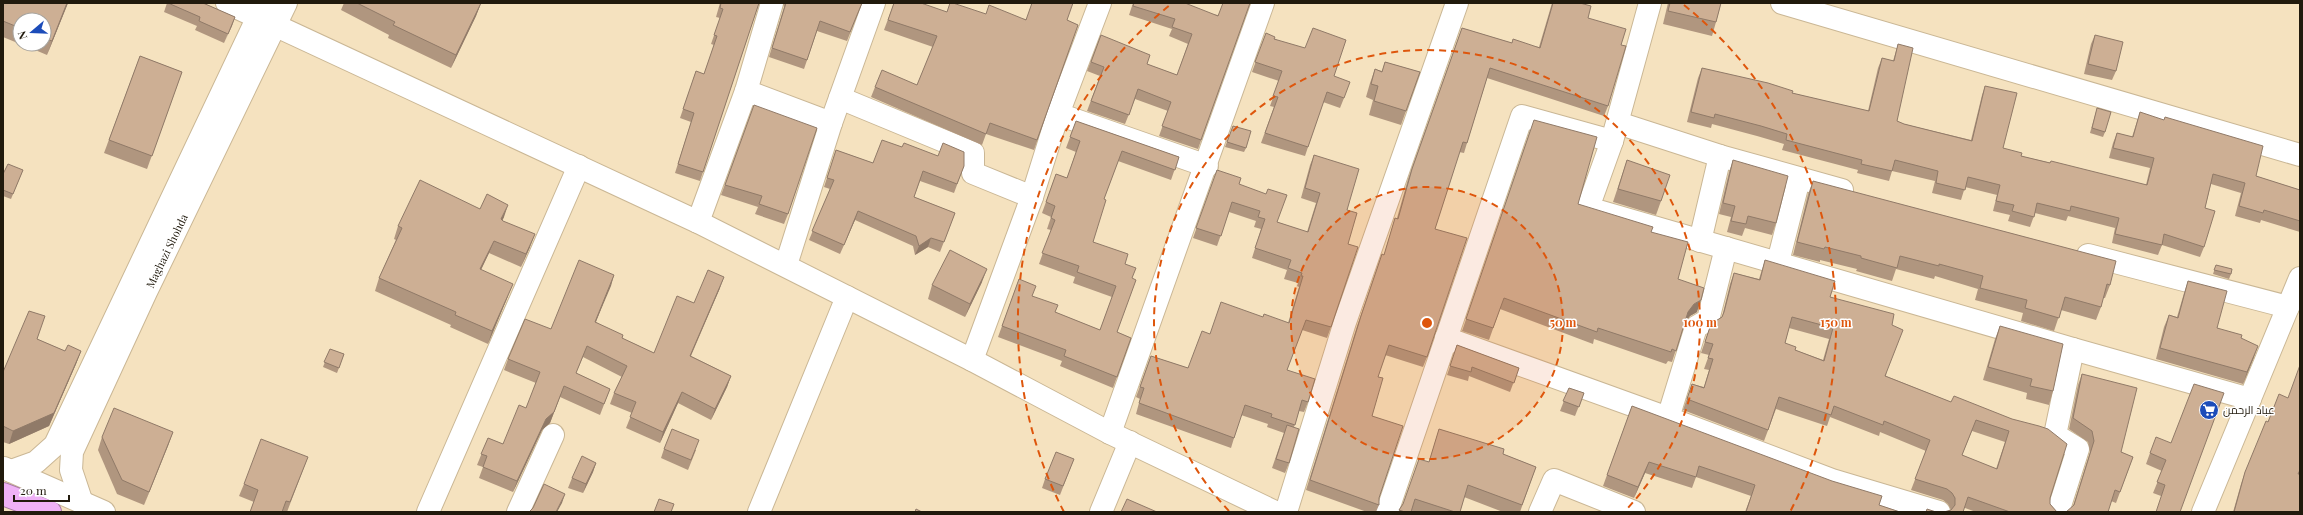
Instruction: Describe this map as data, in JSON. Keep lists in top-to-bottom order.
{
  "streets": {
    "street": ["Maghazi Shohda"]
  },
  "places": {
    "supermarket": ["عباد الرحمن"]
  },
  "scale_bar": "20 m",
  "north": "left",
  "rings": ["50 m", "100 m", "150 m"]
}
